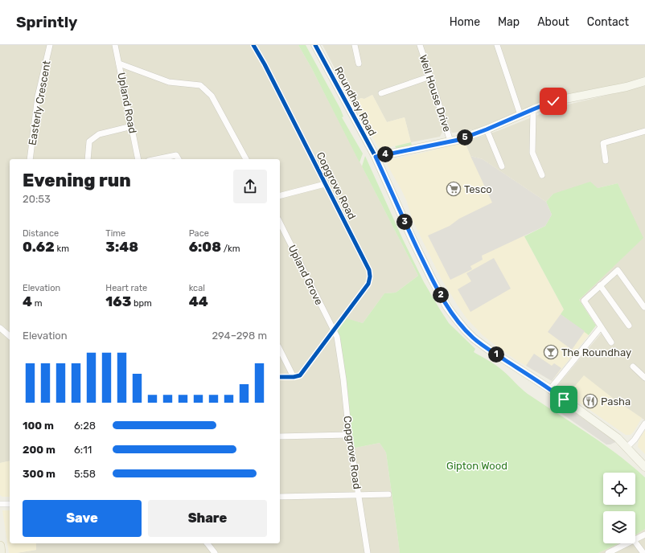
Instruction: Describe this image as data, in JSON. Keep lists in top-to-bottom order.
{
  "streets": {
    "street": [
      "Well House Drive",
      "Roundhay Road",
      "Easterly Crescent",
      "Upland Road",
      "Copgrove Road",
      "Upland Grove"
    ]
  },
  "crossings": [
    ["Copgrove Road", "Upland Grove"]
  ],
  "parks": ["Gipton Wood"],
  "places": {
    "supermarket": ["Tesco"],
    "bar": ["The Roundhay"],
    "restaurant": ["Pasha"]
  },
  "page": {
    "header": "Sprintly",
    "nav": [
      "Home",
      "Map",
      "About",
      "Contact"
    ],
    "pins": [
      "5",
      "4",
      "3",
      "2",
      "1"
    ],
    "heading": ["Evening run", "20:53"],
    "stats": [
      ["Distance", "0.62 km"],
      ["Time", "3:48"],
      ["Pace", "6:08 /km"],
      ["Elevation", "4 m"],
      ["Heart rate", "163 bpm"],
      ["kcal", "44"]
    ],
    "chart": ["Elevation", "294–298 m"],
    "list": [
      {
        "name": "100 m",
        "note": "6:28"
      },
      {
        "name": "200 m",
        "note": "6:11"
      },
      {
        "name": "300 m",
        "note": "5:58"
      }
    ],
    "buttons": ["Save", "Share"]
  }
}
